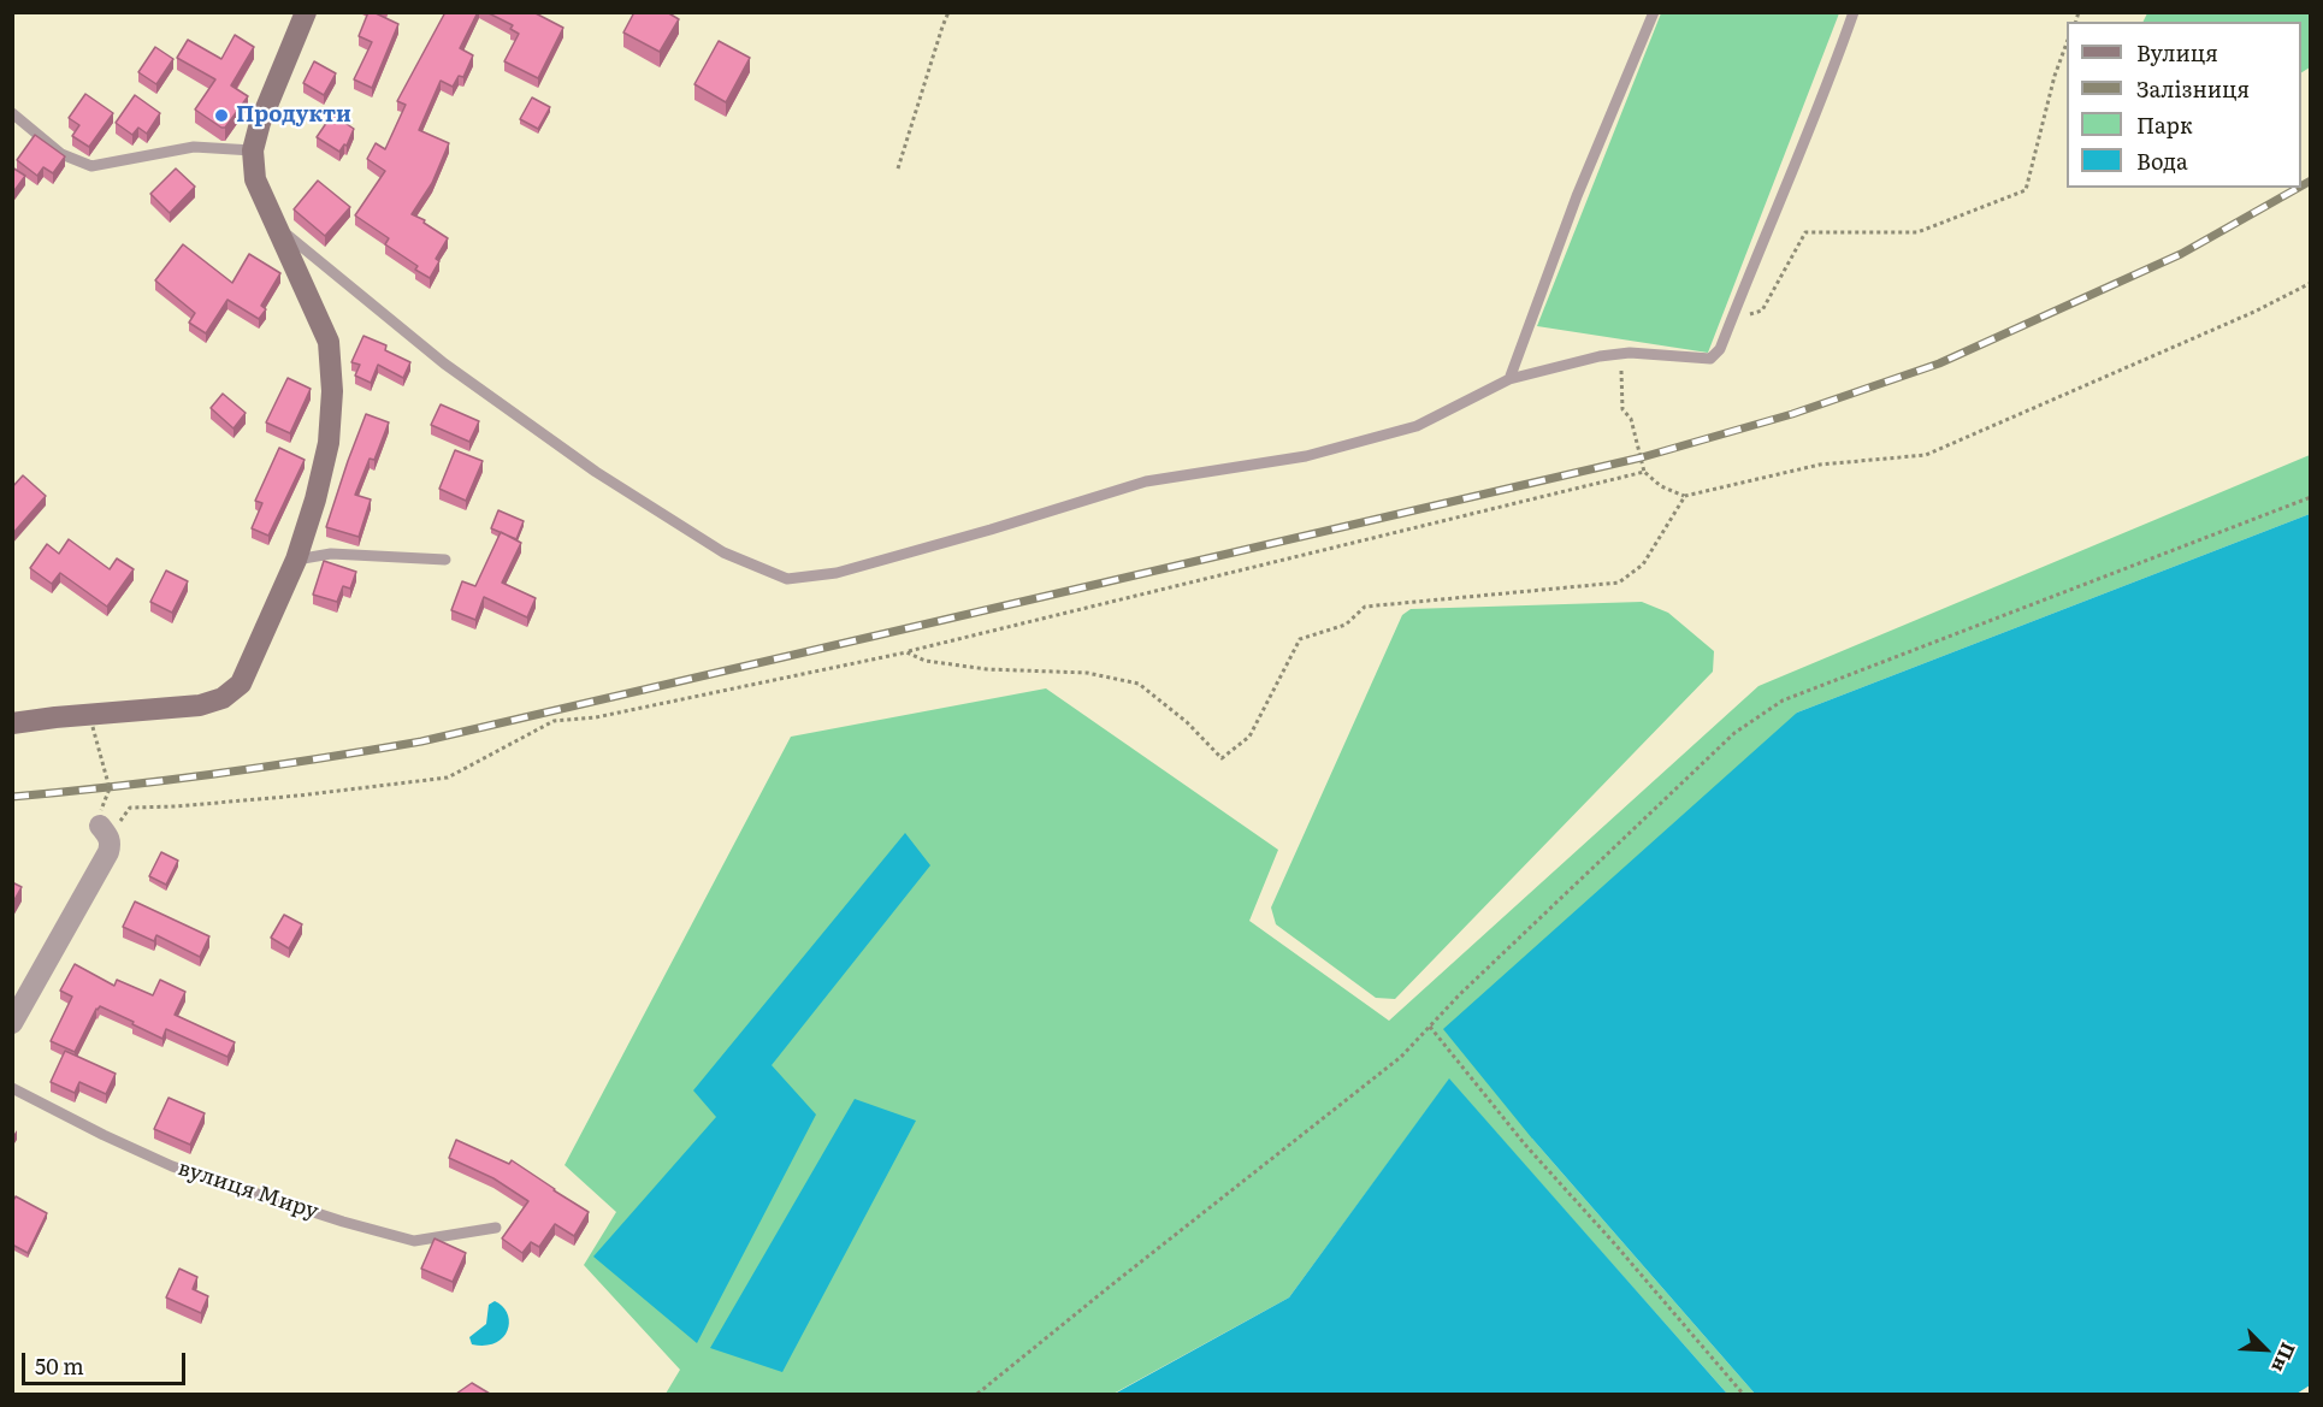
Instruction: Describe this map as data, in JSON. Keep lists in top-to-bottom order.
{
  "streets": {
    "lane": ["вулиця Миру"]
  },
  "places": ["Продукти"],
  "legend": [
    "Вулиця",
    "Залізниця",
    "Парк",
    "Вода"
  ],
  "scale_bar": "50 m",
  "north": "bottom right"
}
